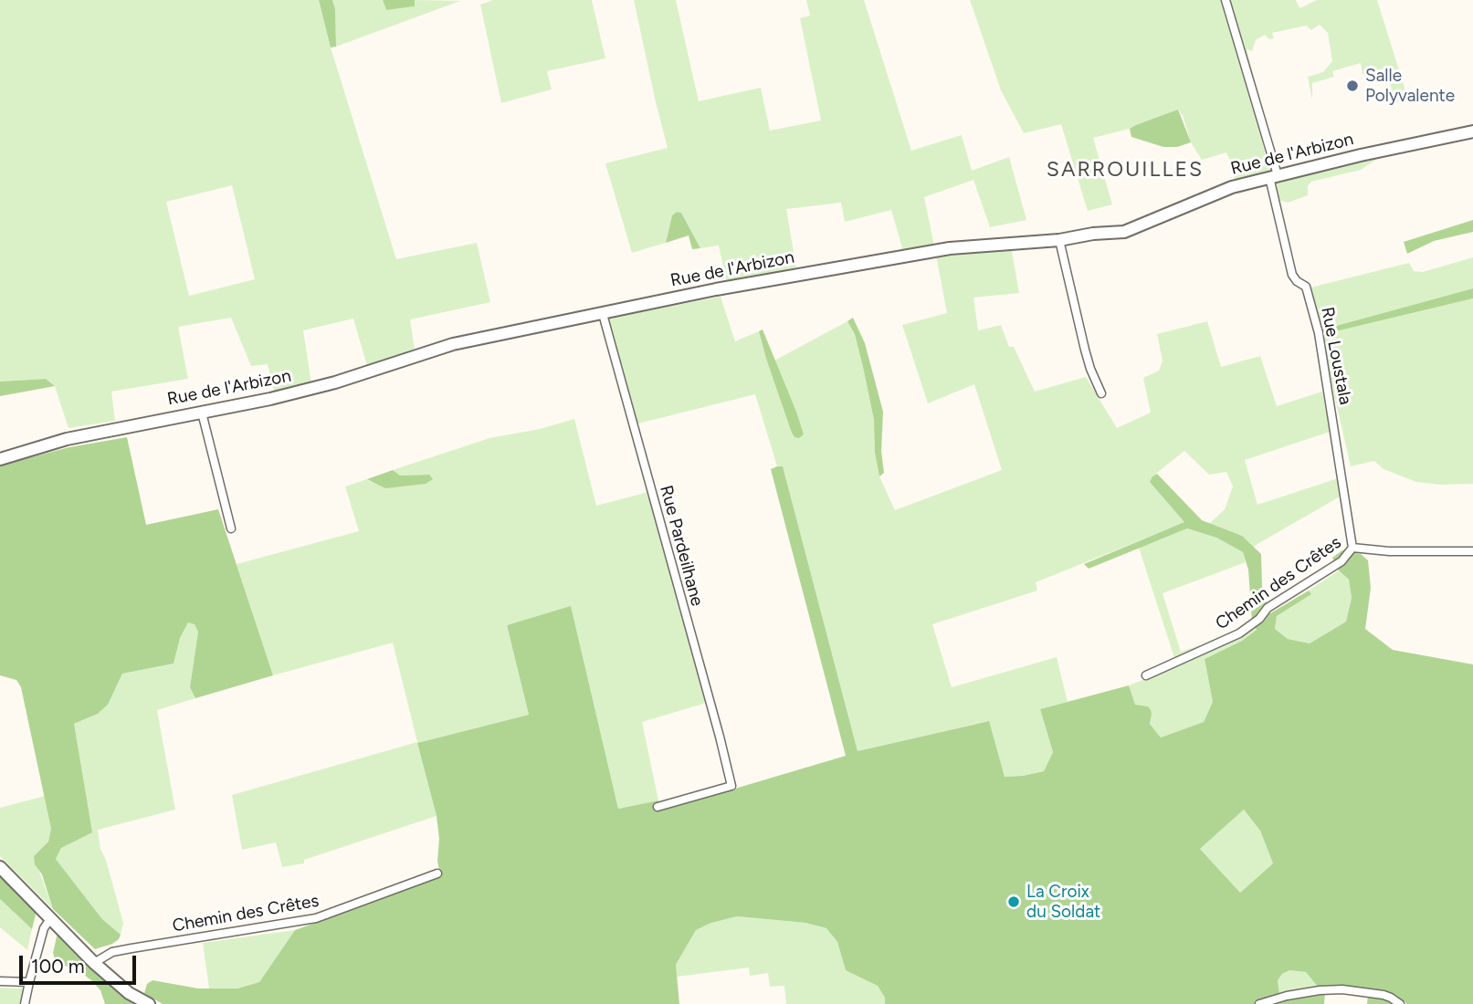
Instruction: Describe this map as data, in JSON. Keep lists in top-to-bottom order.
{
  "streets": {
    "street": [
      "Rue de l'Arbizon",
      "Rue Loustala",
      "Rue Pardeilhane",
      "Chemin des Crêtes"
    ]
  },
  "crossings": [
    ["Rue de l'Arbizon", "Rue Loustala"],
    ["Rue de l'Arbizon", "Rue Pardeilhane"],
    ["Rue Loustala", "Chemin des Crêtes"]
  ],
  "districts": ["SARROUILLES"],
  "places": ["Salle Polyvalente", "La Croix du Soldat"],
  "scale_bar": "100 m"
}
